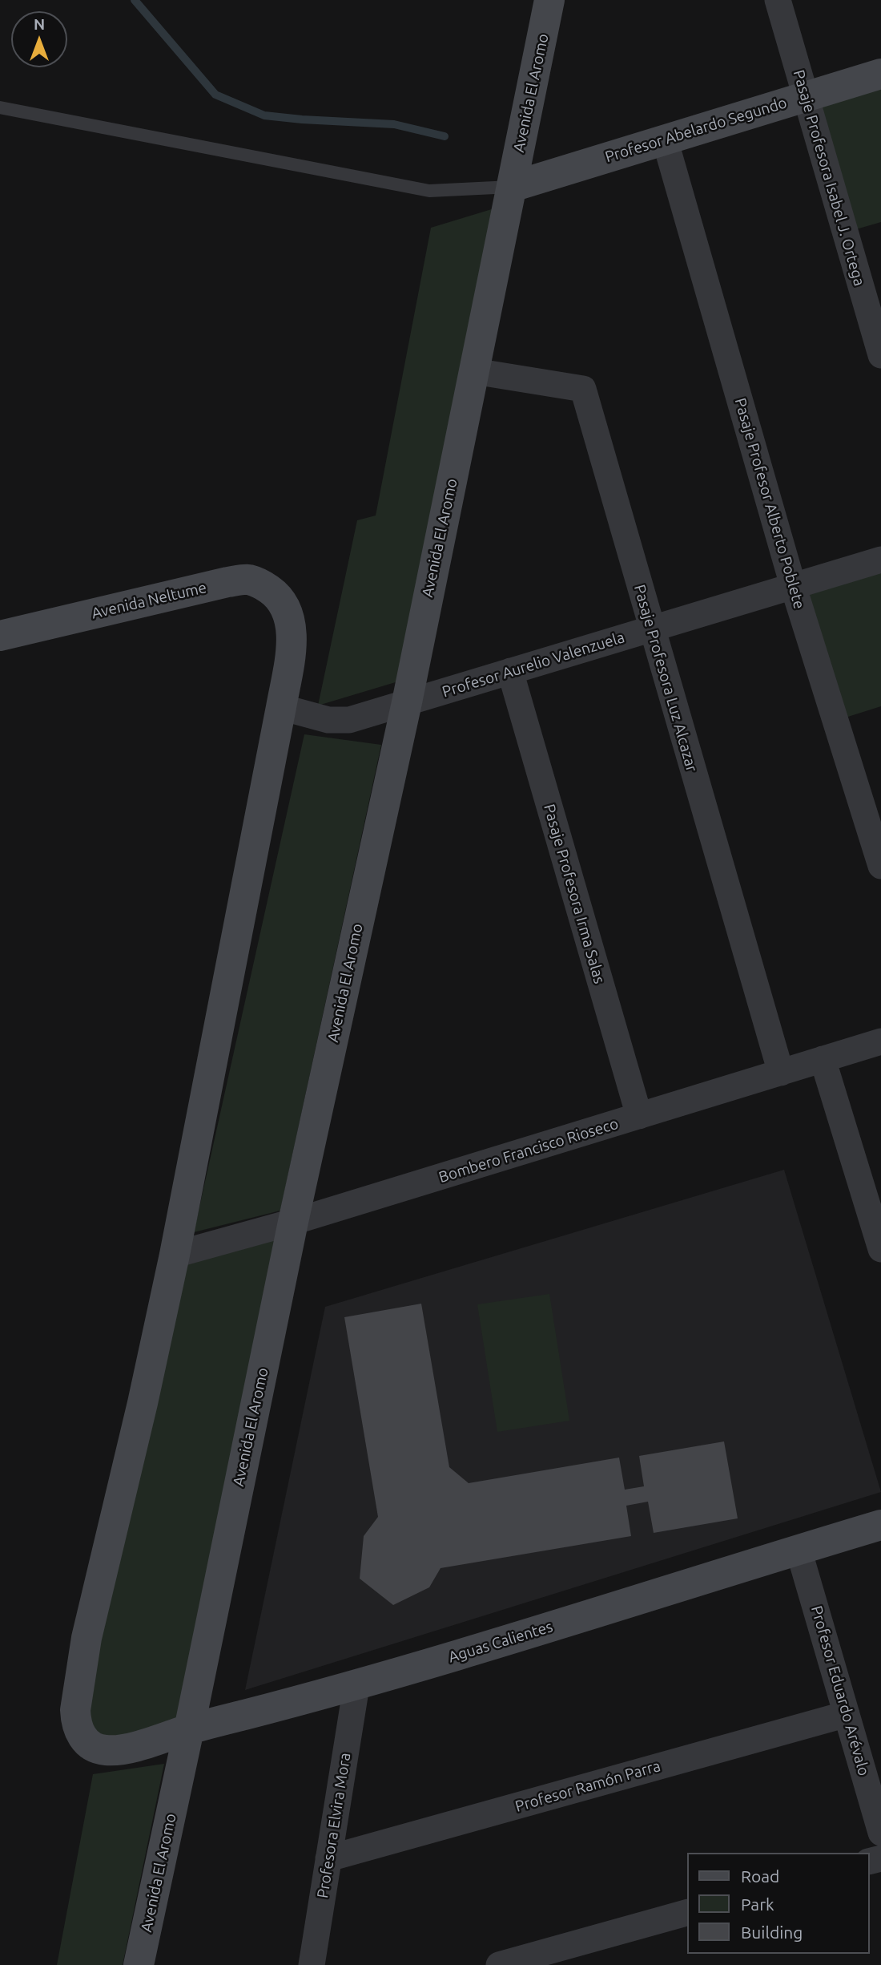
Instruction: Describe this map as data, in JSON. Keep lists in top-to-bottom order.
{
  "streets": {
    "street": [
      "Avenida El Aromo",
      "Profesor Abelardo Segundo",
      "Pasaje Profesora Isabel J. Ortega",
      "Pasaje Profesor Alberto Poblete",
      "Avenida Neltume",
      "Profesor Aurelio Valenzuela",
      "Pasaje Profesora Luz Alcazar",
      "Pasaje Profesora Irma Salas",
      "Bombero Francisco Rioseco",
      "Aguas Calientes",
      "Profesor Eduardo Arévalo",
      "Profesor Ramón Parra",
      "Profesora Elvira Mora"
    ]
  },
  "crossings": [
    ["Avenida El Aromo", "Profesor Abelardo Segundo"],
    ["Avenida El Aromo", "Profesor Aurelio Valenzuela"],
    ["Avenida El Aromo", "Pasaje Profesora Luz Alcazar"],
    ["Avenida El Aromo", "Bombero Francisco Rioseco"],
    ["Avenida El Aromo", "Aguas Calientes"],
    ["Profesor Abelardo Segundo", "Pasaje Profesora Isabel J. Ortega"],
    ["Profesor Abelardo Segundo", "Pasaje Profesor Alberto Poblete"],
    ["Pasaje Profesor Alberto Poblete", "Profesor Aurelio Valenzuela"],
    ["Avenida Neltume", "Profesor Aurelio Valenzuela"],
    ["Profesor Aurelio Valenzuela", "Pasaje Profesora Luz Alcazar"],
    ["Profesor Aurelio Valenzuela", "Pasaje Profesora Irma Salas"],
    ["Pasaje Profesora Luz Alcazar", "Bombero Francisco Rioseco"],
    ["Pasaje Profesora Irma Salas", "Bombero Francisco Rioseco"],
    ["Bombero Francisco Rioseco", "Aguas Calientes"],
    ["Aguas Calientes", "Profesor Eduardo Arévalo"],
    ["Aguas Calientes", "Profesora Elvira Mora"],
    ["Profesor Eduardo Arévalo", "Profesor Ramón Parra"],
    ["Profesor Ramón Parra", "Profesora Elvira Mora"]
  ],
  "legend": ["Road", "Park", "Building"],
  "north": "top"
}
